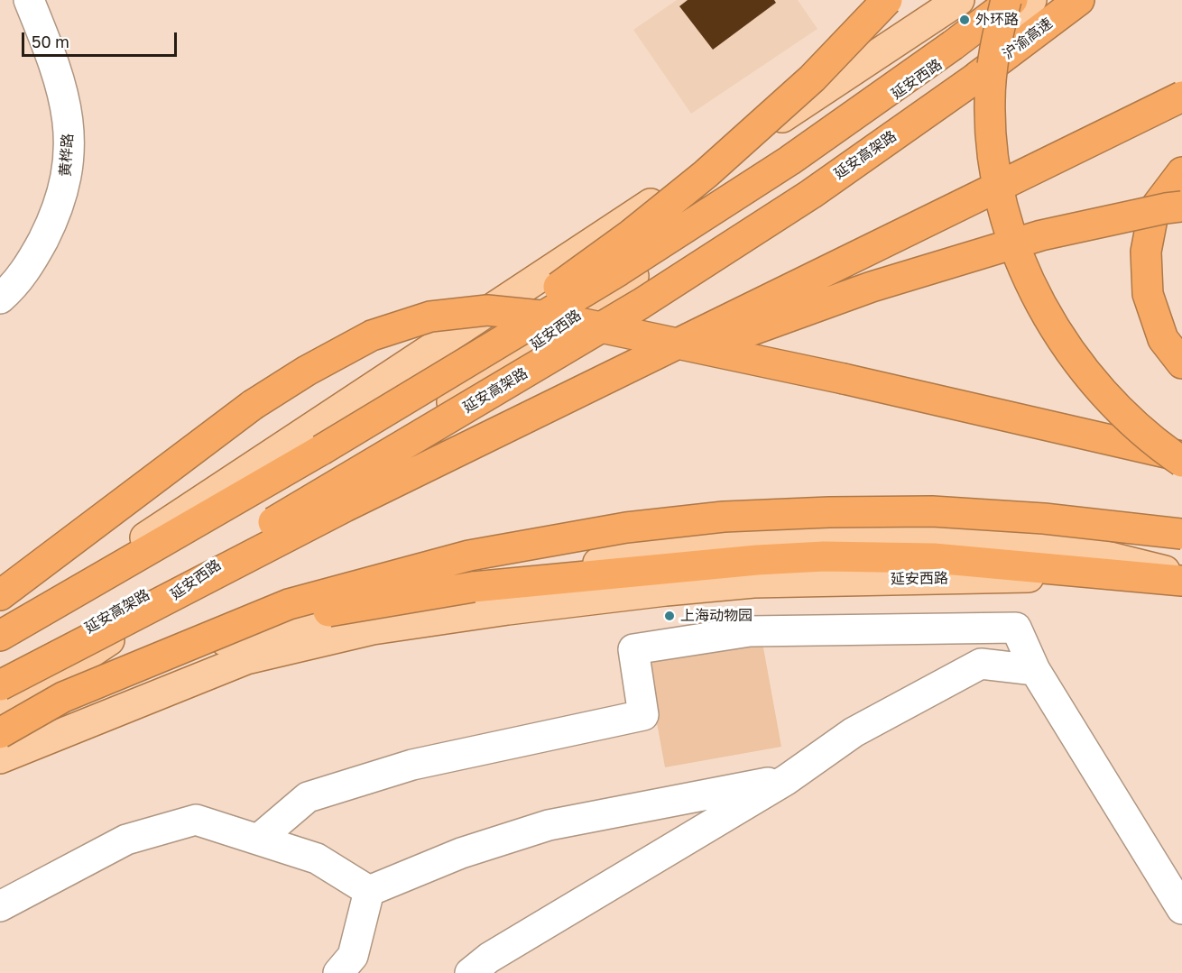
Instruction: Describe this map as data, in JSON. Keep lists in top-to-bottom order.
{
  "streets": {
    "highway": ["沪渝高速", "延安高架路"],
    "main road": ["延安西路"],
    "street": ["黄桦路"]
  },
  "crossings": [
    ["沪渝高速", "延安高架路"]
  ],
  "places": ["外环路", "上海动物园"],
  "scale_bar": "50 m"
}
